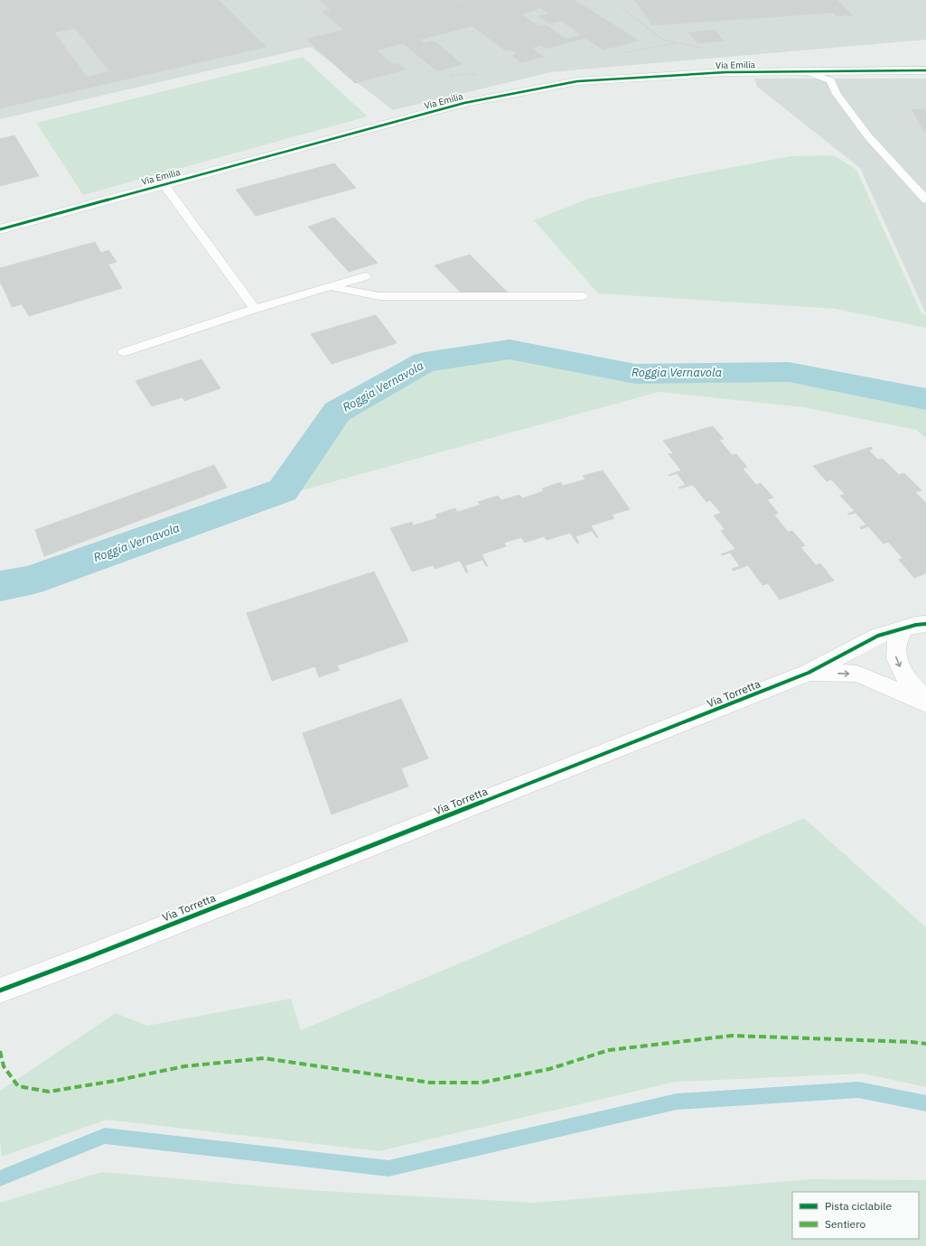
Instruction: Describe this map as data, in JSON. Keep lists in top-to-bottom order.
{
  "streets": {
    "street": ["Via Emilia", "Via Torretta"]
  },
  "water": ["Roggia Vernavola"],
  "legend": ["Pista ciclabile", "Sentiero"]
}
